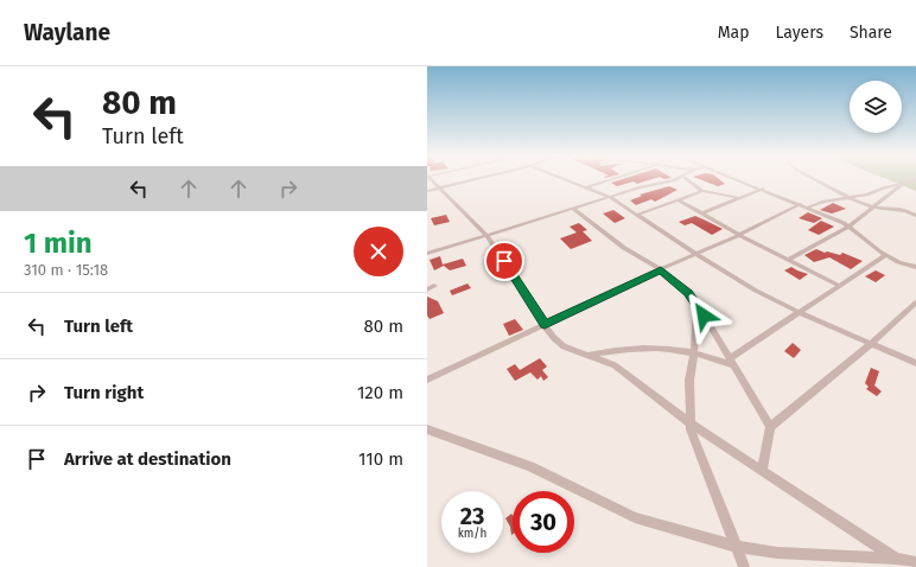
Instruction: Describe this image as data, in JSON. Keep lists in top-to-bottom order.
{
  "page": {
    "header": "Waylane",
    "nav": ["Map", "Layers", "Share"],
    "turn": ["80 m", "Turn left"],
    "heading": ["1 min", "310 m · 15:18"],
    "list": [
      {
        "name": "Turn left",
        "value": "80 m"
      },
      {
        "name": "Turn right",
        "value": "120 m"
      },
      {
        "name": "Arrive at destination",
        "value": "110 m"
      }
    ],
    "speed": "23 km/h",
    "limit": "30"
  }
}
